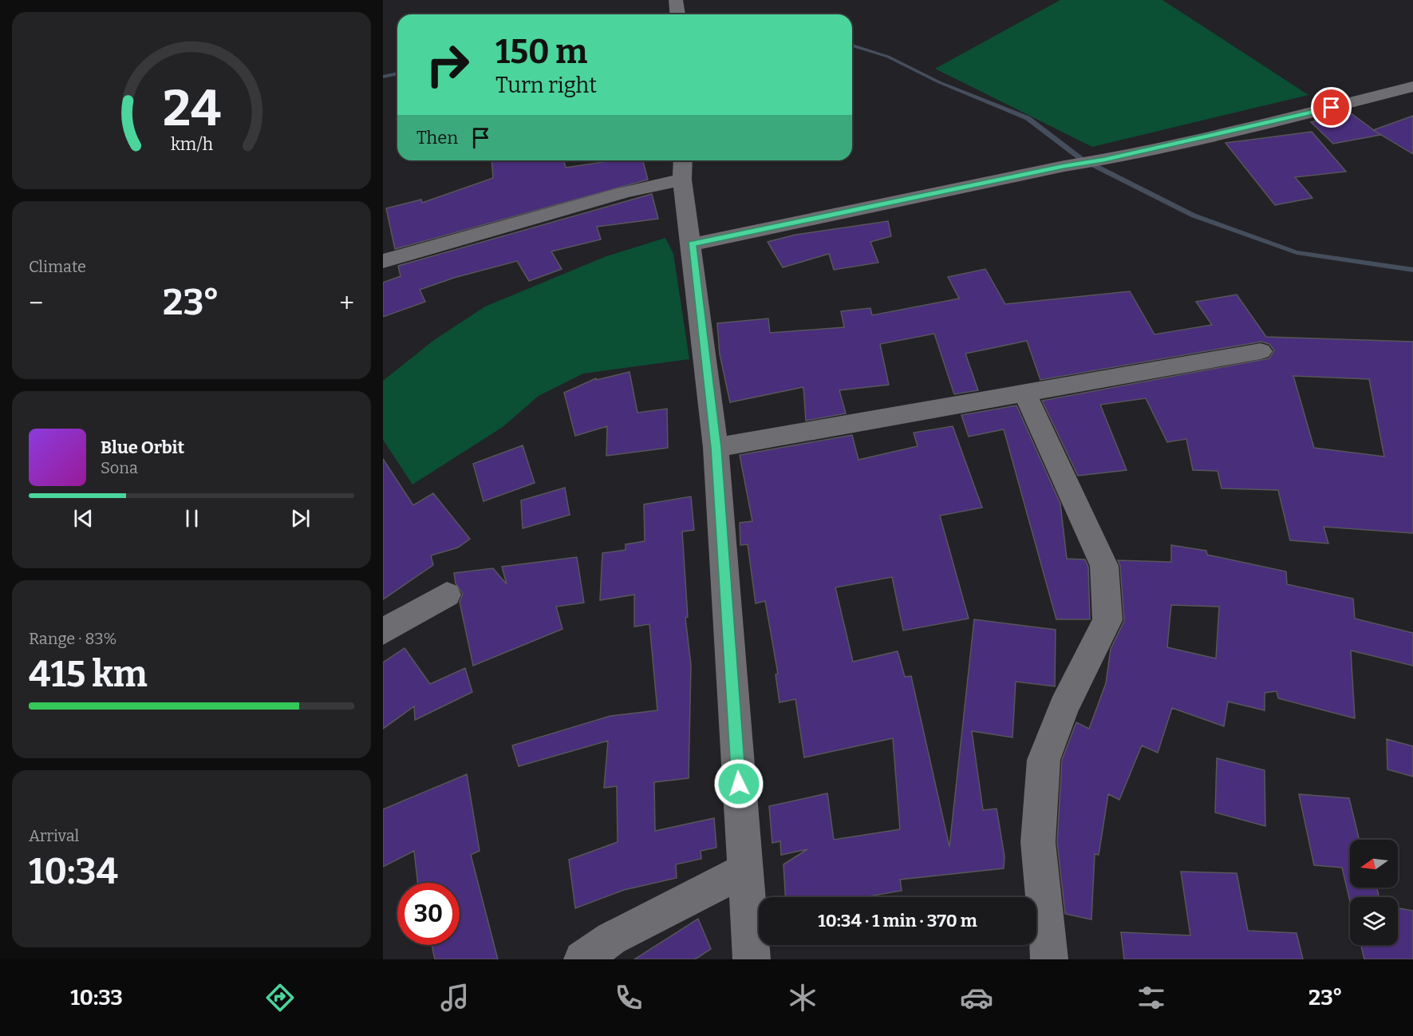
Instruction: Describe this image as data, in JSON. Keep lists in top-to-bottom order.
{
  "north": "left",
  "page": {
    "turn": ["150 m", "Turn right"],
    "then": "Then",
    "tile": [
      "Climate",
      ["Range · 83%", "415 km"],
      ["Arrival", "10:34"]
    ],
    "heat": ["−", "23°", "+"],
    "song": ["Blue Orbit", "Sona"],
    "limit": "30",
    "trip": "10:34 · 1 min · 370 m",
    "tabs": ["10:33", "23°"],
    "gauge": ["24", "km/h"]
  }
}
